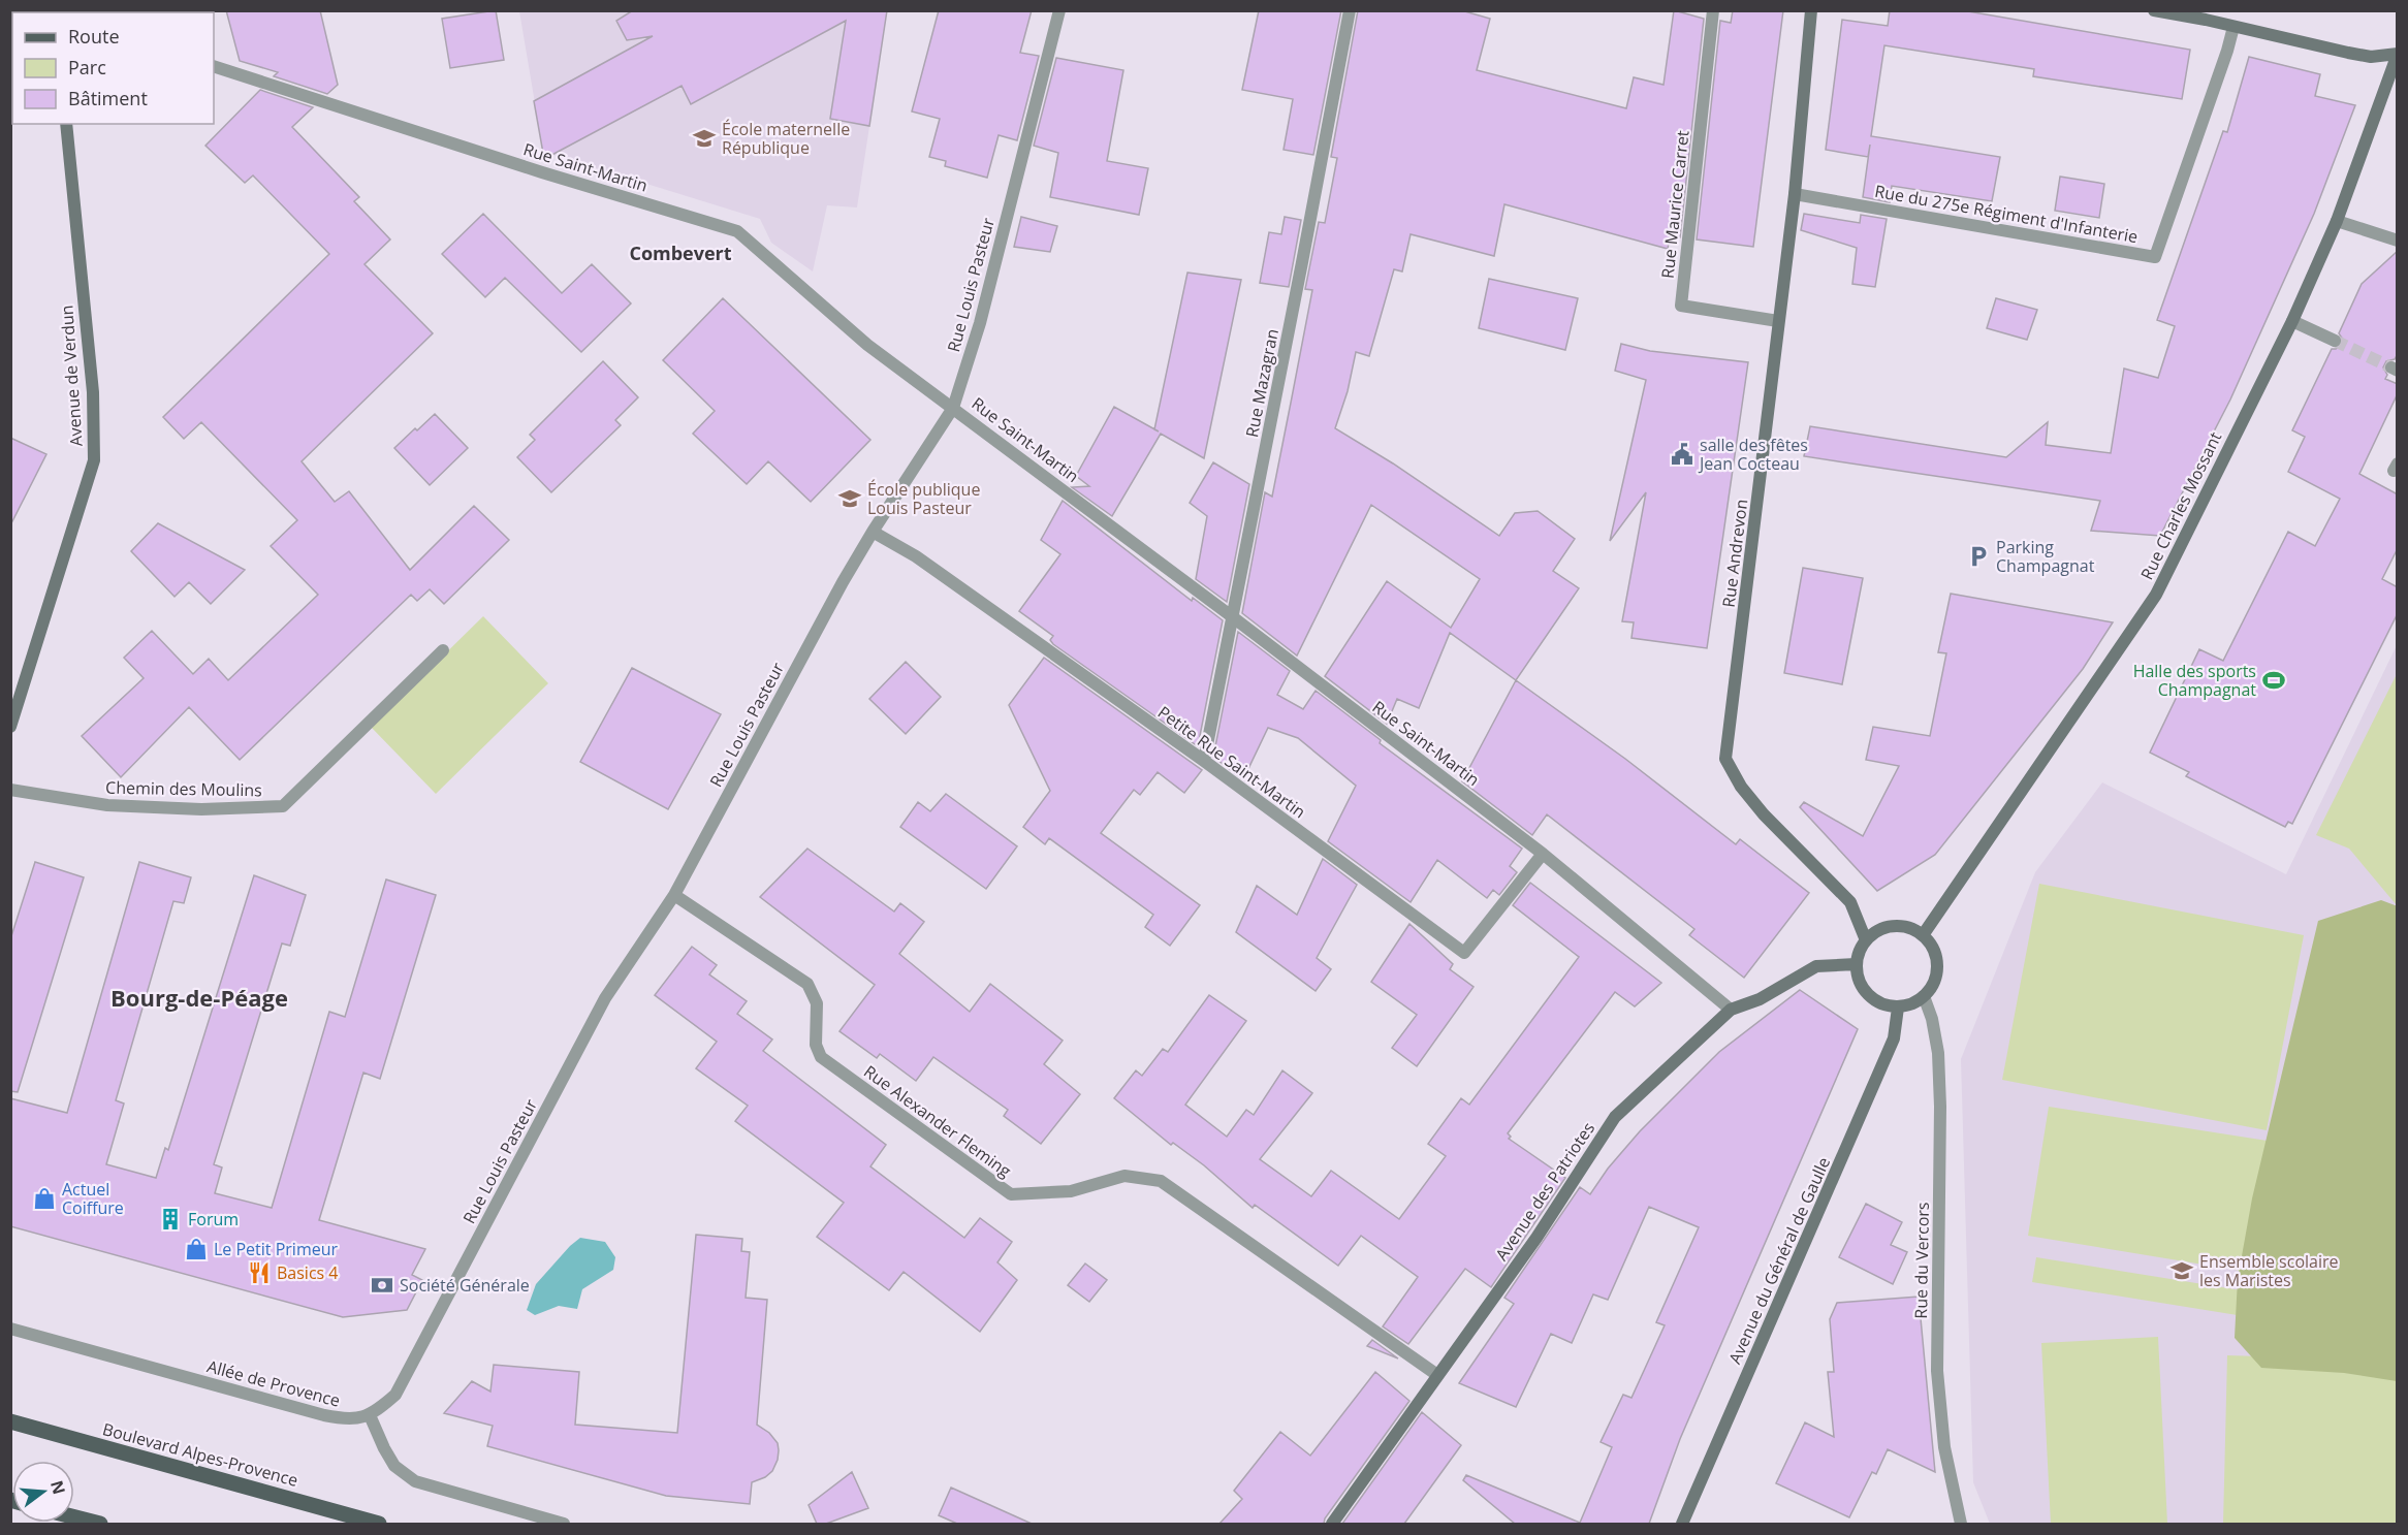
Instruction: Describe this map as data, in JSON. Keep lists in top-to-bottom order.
{
  "streets": {
    "main road": ["Boulevard Alpes-Provence"],
    "street": [
      "Rue Saint-Martin",
      "Rue Maurice Carret",
      "Rue du 275e Régiment d'Infanterie",
      "Rue Louis Pasteur",
      "Avenue de Verdun",
      "Rue Mazagran",
      "Rue Charles Mossant",
      "Rue Andrevon",
      "Petite Rue Saint-Martin",
      "Chemin des Moulins",
      "Rue Alexander Fleming",
      "Avenue des Patriotes",
      "Avenue du Général de Gaulle",
      "Rue du Vercors",
      "Allée de Provence"
    ]
  },
  "crossings": [
    ["Rue Saint-Martin", "Rue Louis Pasteur"],
    ["Rue Saint-Martin", "Rue Mazagran"],
    ["Rue Saint-Martin", "Petite Rue Saint-Martin"],
    ["Rue Saint-Martin", "Avenue des Patriotes"],
    ["Rue Maurice Carret", "Rue Andrevon"],
    ["Rue du 275e Régiment d'Infanterie", "Rue Andrevon"],
    ["Rue Louis Pasteur", "Petite Rue Saint-Martin"],
    ["Rue Louis Pasteur", "Rue Alexander Fleming"],
    ["Rue Louis Pasteur", "Allée de Provence"],
    ["Rue Mazagran", "Petite Rue Saint-Martin"],
    ["Rue Charles Mossant", "Rue Andrevon"],
    ["Rue Charles Mossant", "Avenue des Patriotes"],
    ["Rue Charles Mossant", "Avenue du Général de Gaulle"],
    ["Rue Charles Mossant", "Rue du Vercors"],
    ["Rue Andrevon", "Avenue des Patriotes"],
    ["Rue Andrevon", "Avenue du Général de Gaulle"],
    ["Rue Andrevon", "Rue du Vercors"],
    ["Rue Alexander Fleming", "Avenue des Patriotes"],
    ["Avenue des Patriotes", "Avenue du Général de Gaulle"],
    ["Avenue des Patriotes", "Rue du Vercors"],
    ["Avenue du Général de Gaulle", "Rue du Vercors"]
  ],
  "districts": ["Combevert", "Bourg-de-Péage"],
  "places": {
    "school or university": ["École maternelle République", "École publique Louis Pasteur", "Ensemble scolaire les Maristes"],
    "public building": ["salle des fêtes Jean Cocteau"],
    "parking": ["Parking Champagnat"],
    "sports": ["Halle des sports Champagnat"],
    "shop": ["Actuel Coiffure", "Le Petit Primeur"],
    "building": ["Forum"],
    "restaurant": ["Basics 4"],
    "bank": ["Société Générale"]
  },
  "legend": ["Route", "Parc", "Bâtiment"],
  "north": "right"
}
